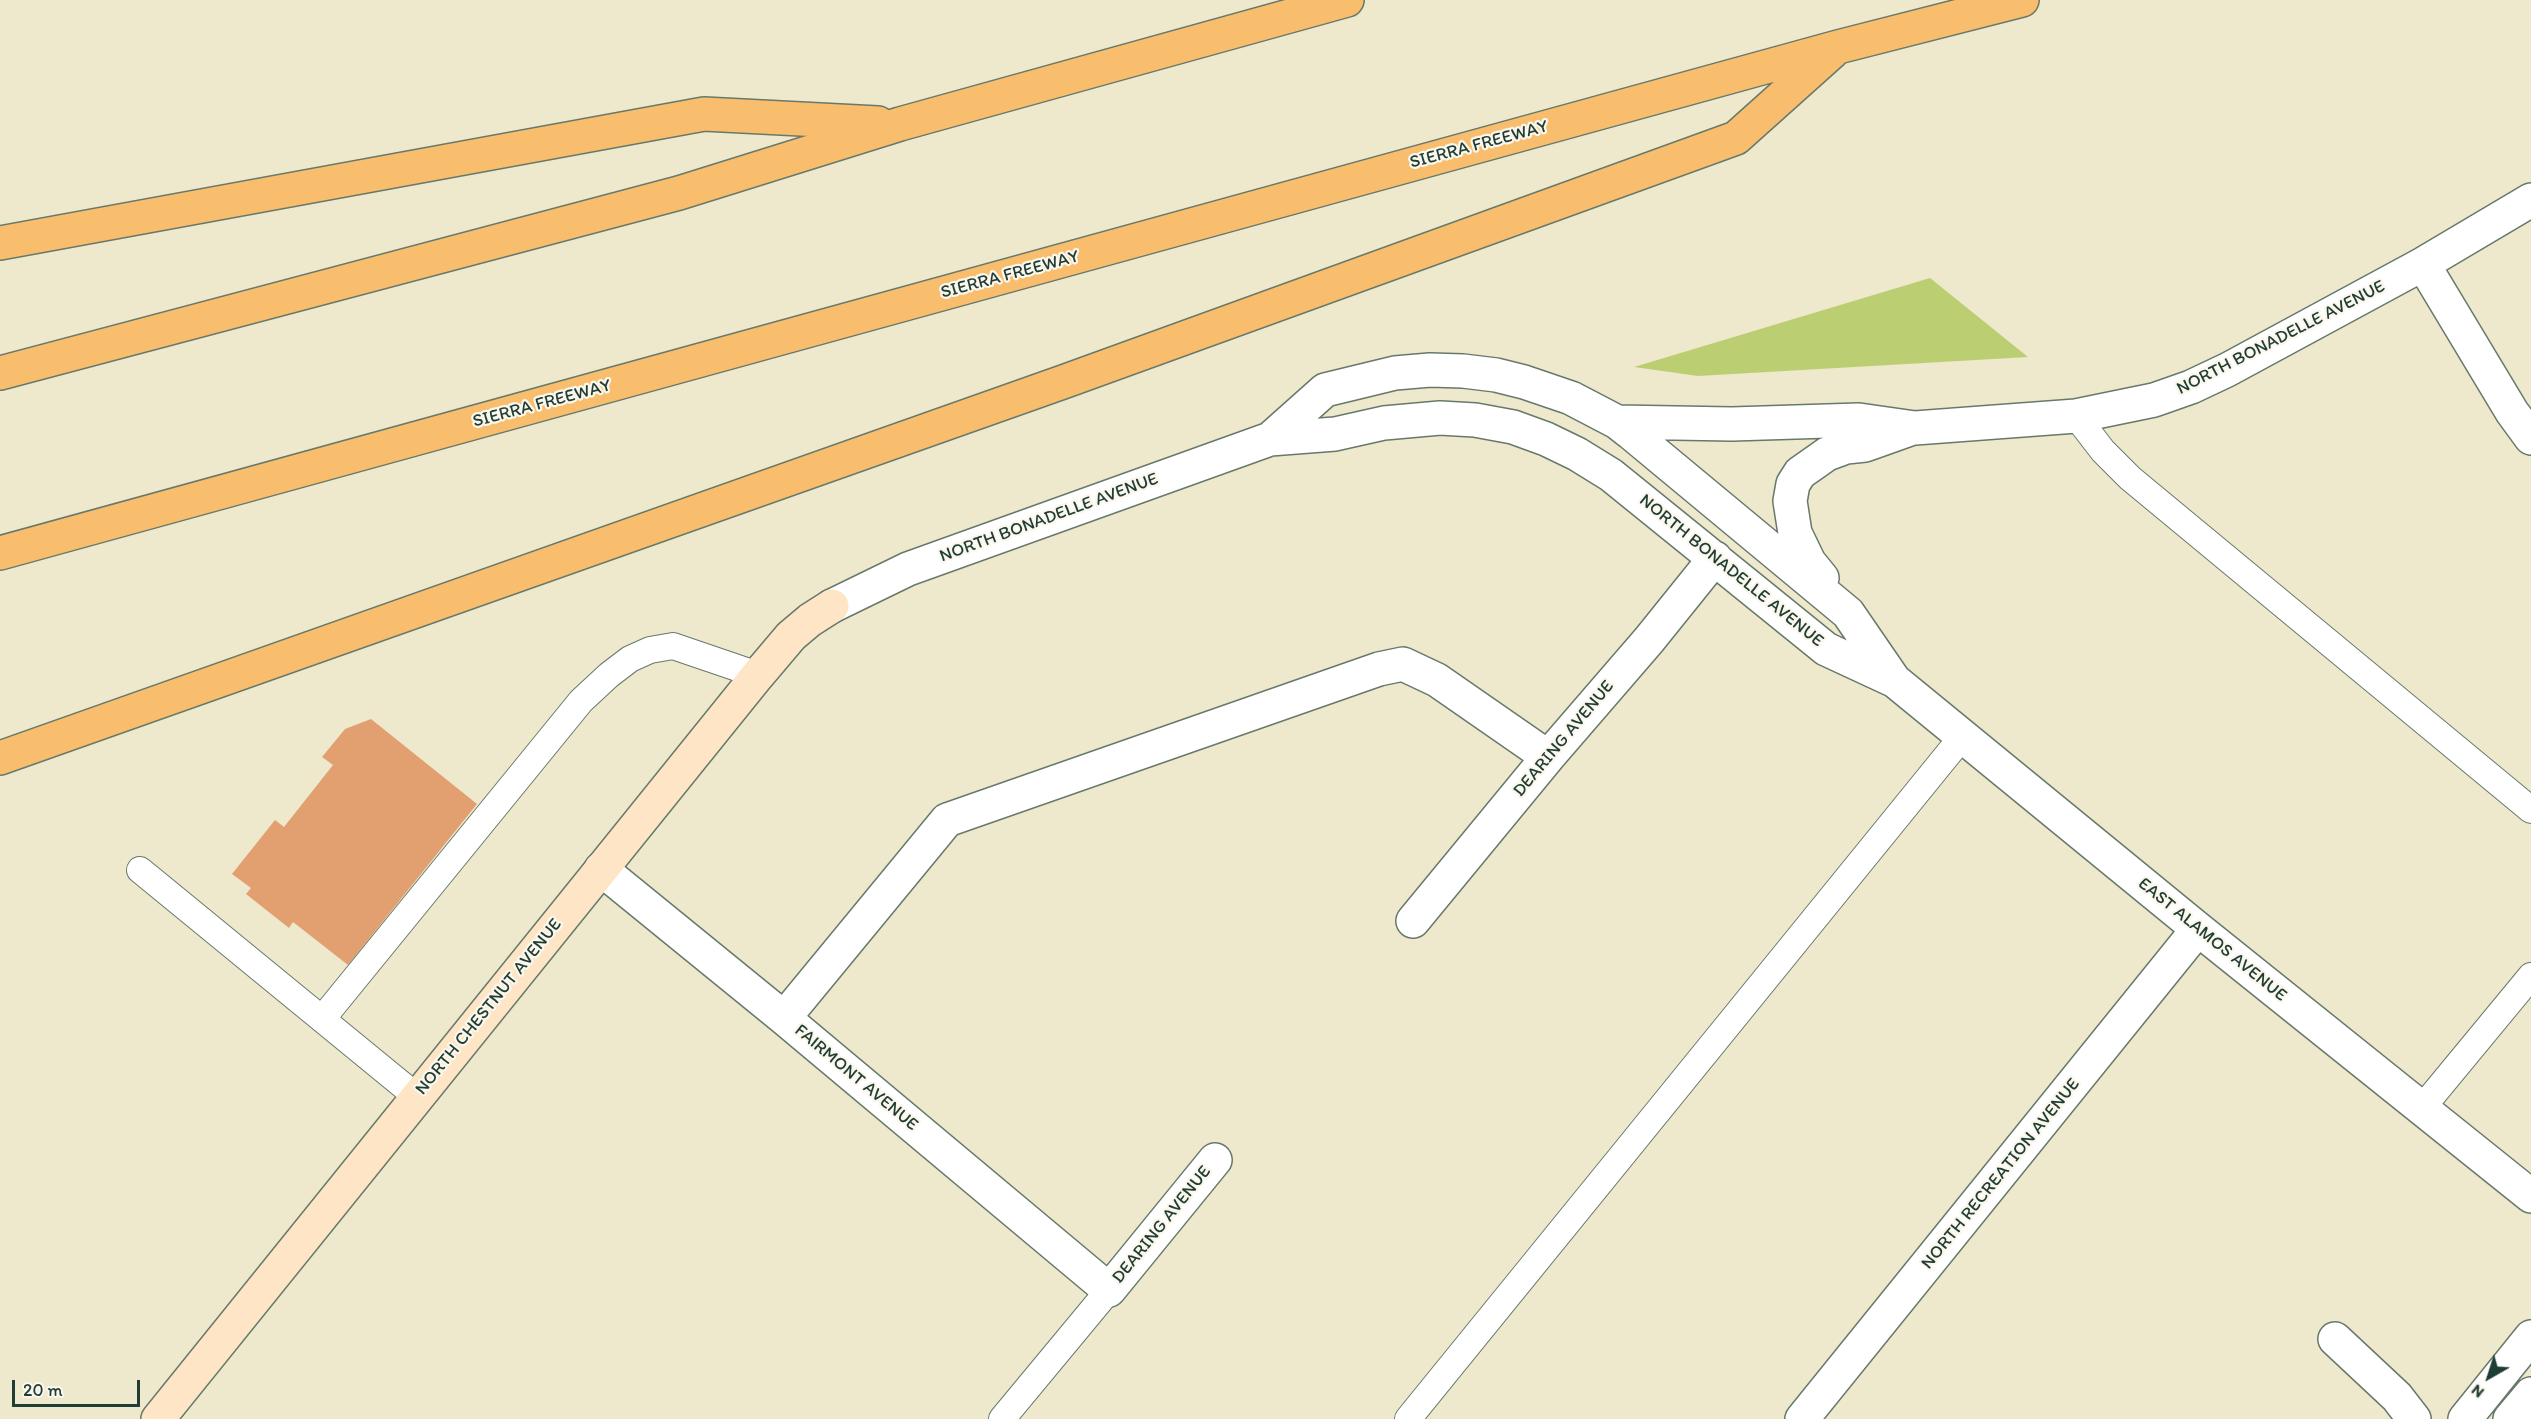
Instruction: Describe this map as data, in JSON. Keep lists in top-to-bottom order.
{
  "streets": {
    "highway": ["SIERRA FREEWAY"],
    "street": [
      "NORTH BONADELLE AVENUE",
      "DEARING AVENUE",
      "EAST ALAMOS AVENUE",
      "NORTH CHESTNUT AVENUE",
      "FAIRMONT AVENUE",
      "NORTH RECREATION AVENUE"
    ]
  },
  "crossings": [
    ["NORTH BONADELLE AVENUE", "DEARING AVENUE"],
    ["NORTH BONADELLE AVENUE", "EAST ALAMOS AVENUE"],
    ["NORTH BONADELLE AVENUE", "NORTH CHESTNUT AVENUE"],
    ["DEARING AVENUE", "FAIRMONT AVENUE"],
    ["EAST ALAMOS AVENUE", "NORTH RECREATION AVENUE"],
    ["NORTH CHESTNUT AVENUE", "FAIRMONT AVENUE"]
  ],
  "scale_bar": "20 m",
  "north": "bottom left"
}
